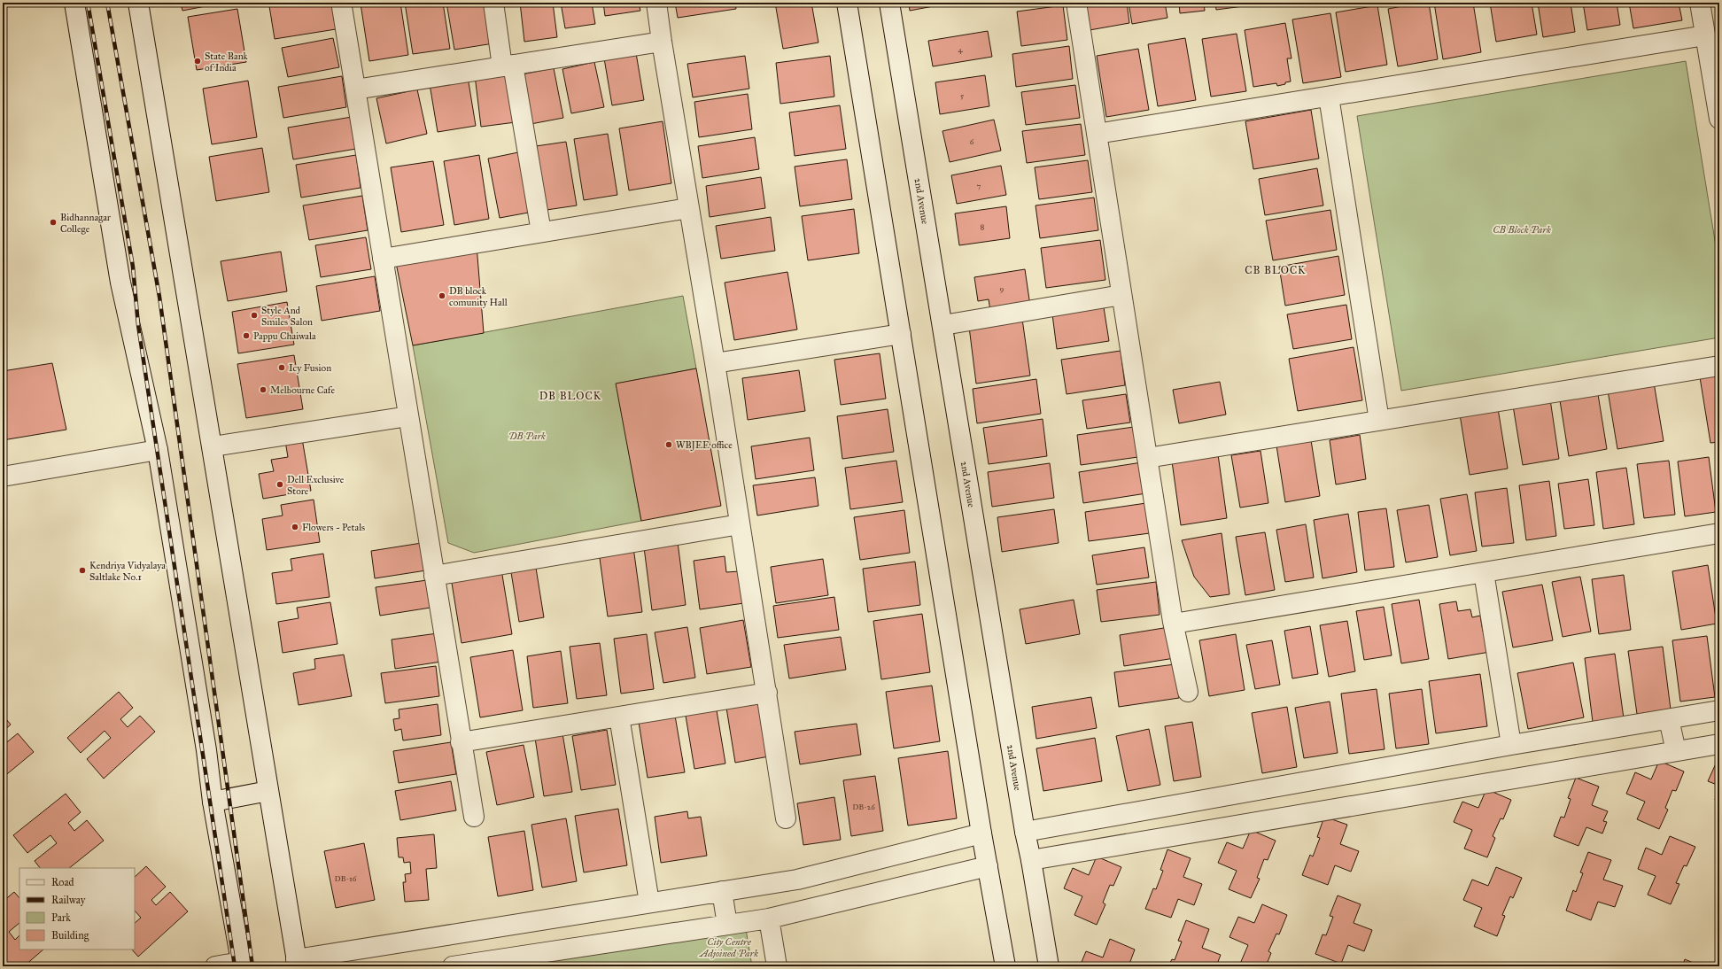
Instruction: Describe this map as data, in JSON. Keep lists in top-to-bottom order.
{
  "streets": {
    "street": ["2nd Avenue"]
  },
  "districts": ["CB BLOCK", "DB BLOCK"],
  "parks": ["CB Block Park", "DB Park", "City Centre Adjoined Park"],
  "places": [
    "State Bank of India",
    "Bidhannagar College",
    "DB block comunity Hall",
    "Style And Smiles Salon",
    "Pappu Chaiwala",
    "Icy Fusion",
    "Melbourne Cafe",
    "WBJEE office",
    "Dell Exclusive Store",
    "Flowers ~ Petals",
    "Kendriya Vidyalaya Saltlake No.1"
  ],
  "house_numbers": [
    "4",
    "5",
    "6",
    "7",
    "8",
    "9",
    "DB-26",
    "DB-16"
  ],
  "legend": [
    "Road",
    "Railway",
    "Park",
    "Building"
  ]
}
